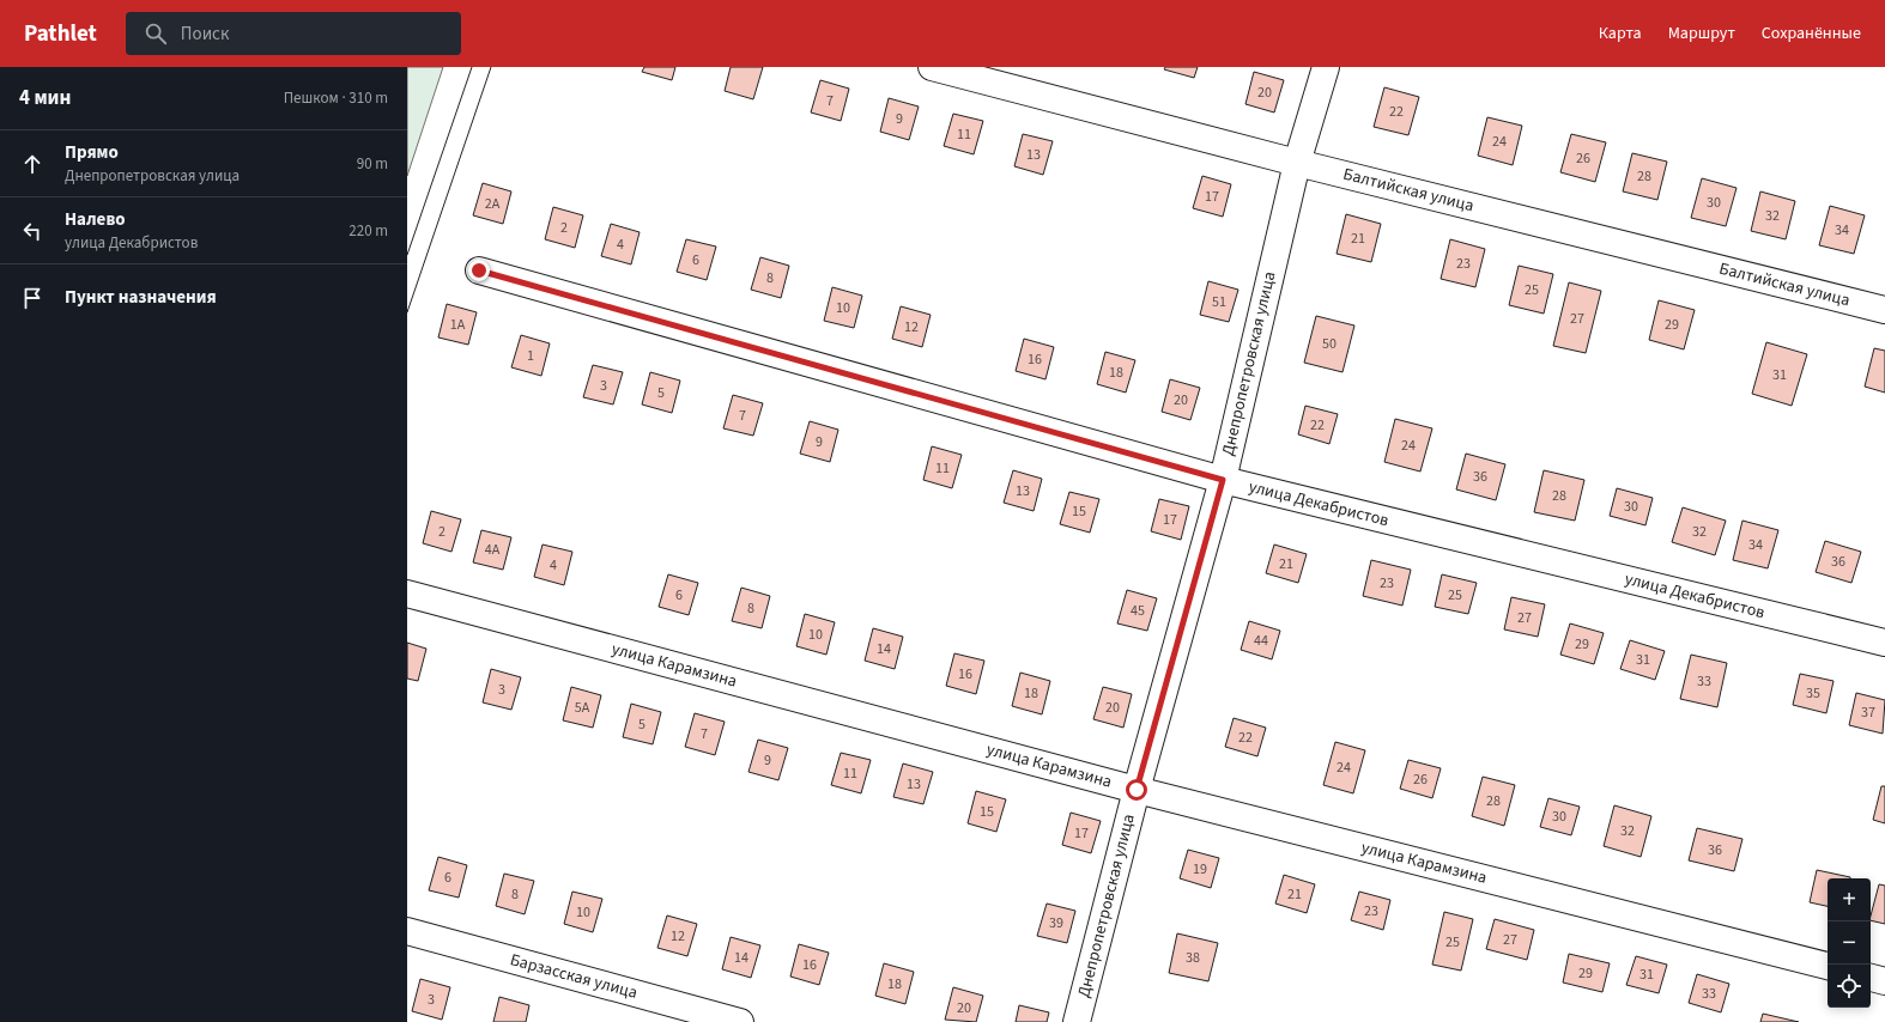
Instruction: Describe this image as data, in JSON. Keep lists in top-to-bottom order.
{
  "streets": {
    "street": [
      "Балтийская улица",
      "Днепропетровская улица",
      "улица Декабристов",
      "улица Карамзина",
      "Барзасская улица"
    ]
  },
  "crossings": [
    ["Балтийская улица", "Днепропетровская улица"],
    ["Днепропетровская улица", "улица Декабристов"],
    ["Днепропетровская улица", "улица Карамзина"]
  ],
  "house_numbers": [
    "20",
    "7",
    "22",
    "9",
    "11",
    "24",
    "13",
    "26",
    "28",
    "17",
    "30",
    "2А",
    "32",
    "2",
    "34",
    "21",
    "4",
    "6",
    "23",
    "8",
    "25",
    "51",
    "10",
    "27",
    "1А",
    "29",
    "12",
    "50",
    "1",
    "16",
    "18",
    "31",
    "3",
    "5",
    "20",
    "7",
    "22",
    "9",
    "24",
    "11",
    "36",
    "13",
    "28",
    "30",
    "15",
    "17",
    "2",
    "32",
    "34",
    "4А",
    "36",
    "21",
    "4",
    "23",
    "6",
    "25",
    "8",
    "45",
    "27",
    "10",
    "44",
    "29",
    "14",
    "31",
    "16",
    "33",
    "3",
    "18",
    "35",
    "5А",
    "20",
    "37",
    "5",
    "7",
    "22",
    "9",
    "24",
    "11",
    "26",
    "13",
    "28",
    "15",
    "30",
    "32",
    "17",
    "36",
    "19",
    "6",
    "8",
    "21",
    "23",
    "10",
    "39",
    "12",
    "27",
    "25",
    "14",
    "38",
    "16",
    "29",
    "31",
    "18",
    "33",
    "3",
    "20"
  ],
  "page": {
    "header": "Pathlet",
    "search": "Поиск",
    "nav": ["Карта", "Маршрут", "Сохранённые"],
    "heading": ["4 мин", "Пешком · 310 m"],
    "list": [
      ["Прямо", "Днепропетровская улица", "90 m"],
      ["Налево", "улица Декабристов", "220 m"],
      "Пункт назначения"
    ],
    "map_buttons": ["+", "−"]
  }
}
